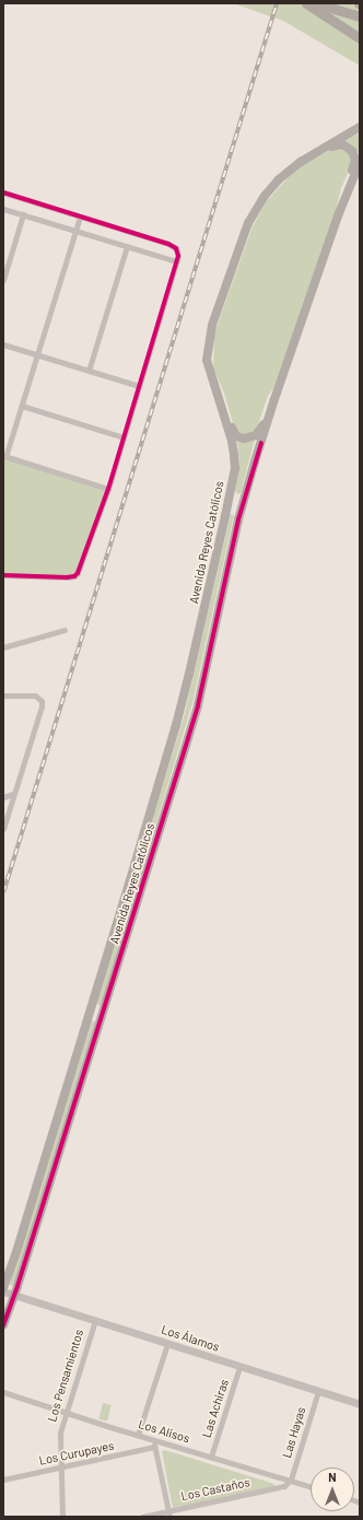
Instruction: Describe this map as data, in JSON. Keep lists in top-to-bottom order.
{
  "streets": {
    "main road": ["Avenida Reyes Católicos"],
    "street": [
      "Los Álamos",
      "Los Pensamientos",
      "Las Achiras",
      "Los Alisos",
      "Las Hayas",
      "Los Curupayes",
      "Los Castaños"
    ]
  },
  "crossings": [
    ["Avenida Reyes Católicos", "Los Álamos"],
    ["Los Álamos", "Los Pensamientos"],
    ["Los Álamos", "Las Achiras"],
    ["Los Álamos", "Las Hayas"],
    ["Los Pensamientos", "Los Alisos"],
    ["Los Pensamientos", "Los Curupayes"],
    ["Las Achiras", "Los Alisos"],
    ["Los Alisos", "Las Hayas"],
    ["Los Alisos", "Los Castaños"],
    ["Las Hayas", "Los Castaños"]
  ],
  "north": "top"
}
